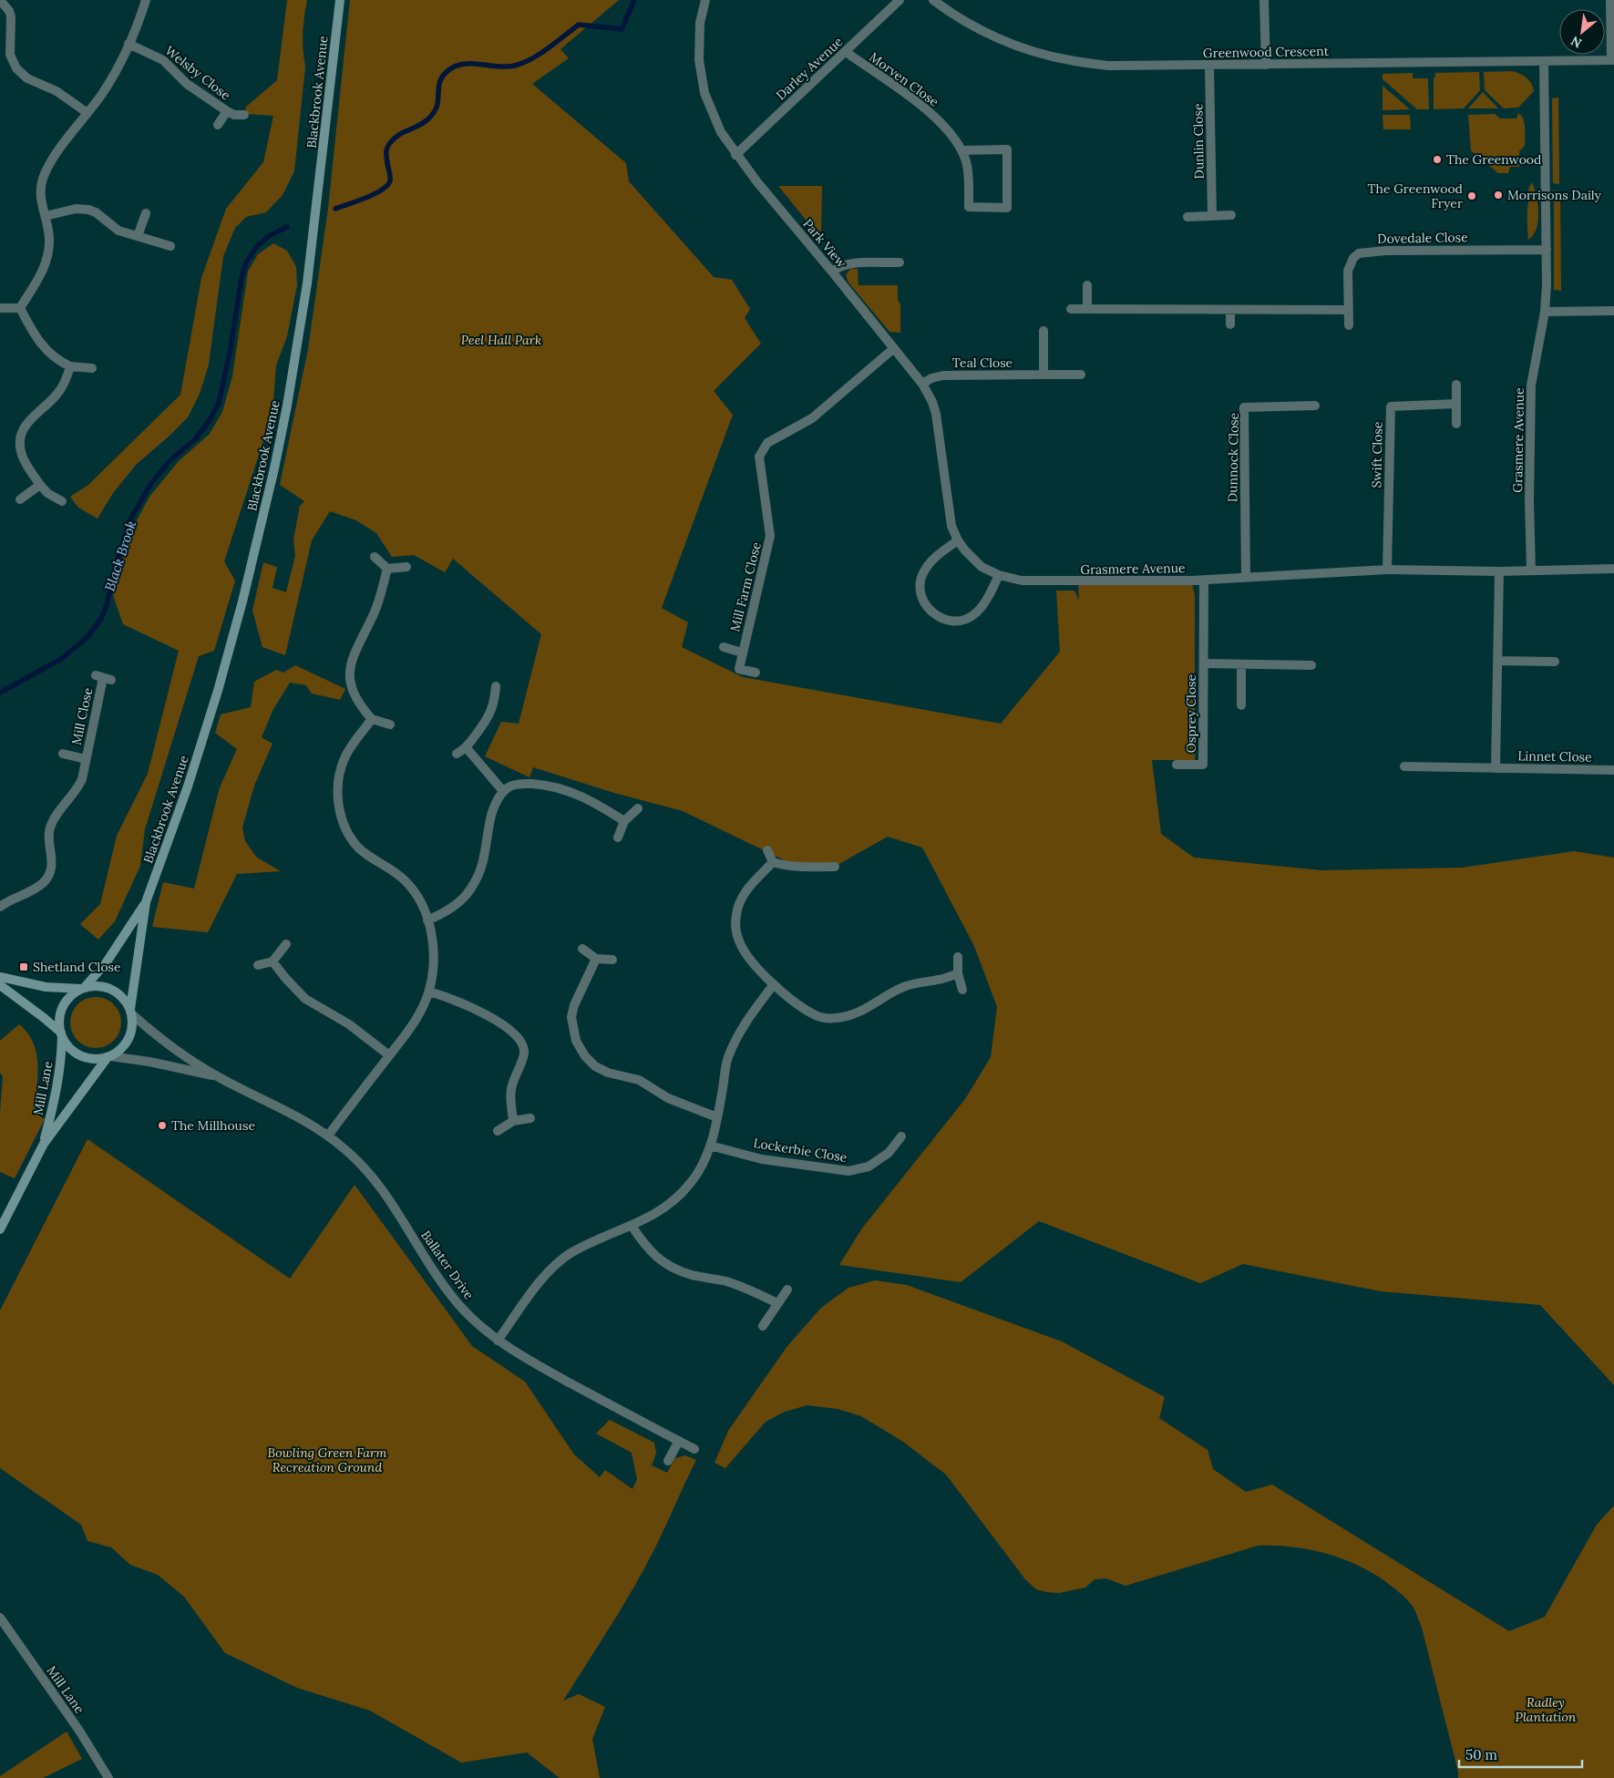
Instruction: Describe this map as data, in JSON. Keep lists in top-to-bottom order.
{
  "streets": {
    "street": [
      "Greenwood Crescent",
      "Darley Avenue",
      "Welsby Close",
      "Morven Close",
      "Blackbrook Avenue",
      "Dunlin Close",
      "Dovedale Close",
      "Park View",
      "Teal Close",
      "Grasmere Avenue",
      "Swift Close",
      "Dunnock Close",
      "Mill Farm Close",
      "Osprey Close",
      "Mill Close",
      "Linnet Close",
      "Mill Lane",
      "Lockerbie Close",
      "Ballater Drive"
    ]
  },
  "crossings": [
    ["Greenwood Crescent", "Dunlin Close"],
    ["Greenwood Crescent", "Grasmere Avenue"],
    ["Darley Avenue", "Morven Close"],
    ["Darley Avenue", "Park View"],
    ["Blackbrook Avenue", "Mill Lane"],
    ["Blackbrook Avenue", "Ballater Drive"],
    ["Dovedale Close", "Grasmere Avenue"],
    ["Park View", "Grasmere Avenue"],
    ["Park View", "Mill Farm Close"],
    ["Teal Close", "Grasmere Avenue"],
    ["Grasmere Avenue", "Swift Close"],
    ["Grasmere Avenue", "Dunnock Close"],
    ["Grasmere Avenue", "Mill Farm Close"],
    ["Grasmere Avenue", "Osprey Close"],
    ["Mill Lane", "Ballater Drive"]
  ],
  "water": ["Black Brook"],
  "parks": ["Peel Hall Park", "Bowling Green Farm Recreation Ground", "Radley Plantation"],
  "places": {
    "other": [
      "The Greenwood",
      "Morrisons Daily",
      "The Greenwood Fryer",
      "The Millhouse"
    ],
    "transit": ["Shetland Close"]
  },
  "scale_bar": "50 m",
  "north": "bottom left"
}
